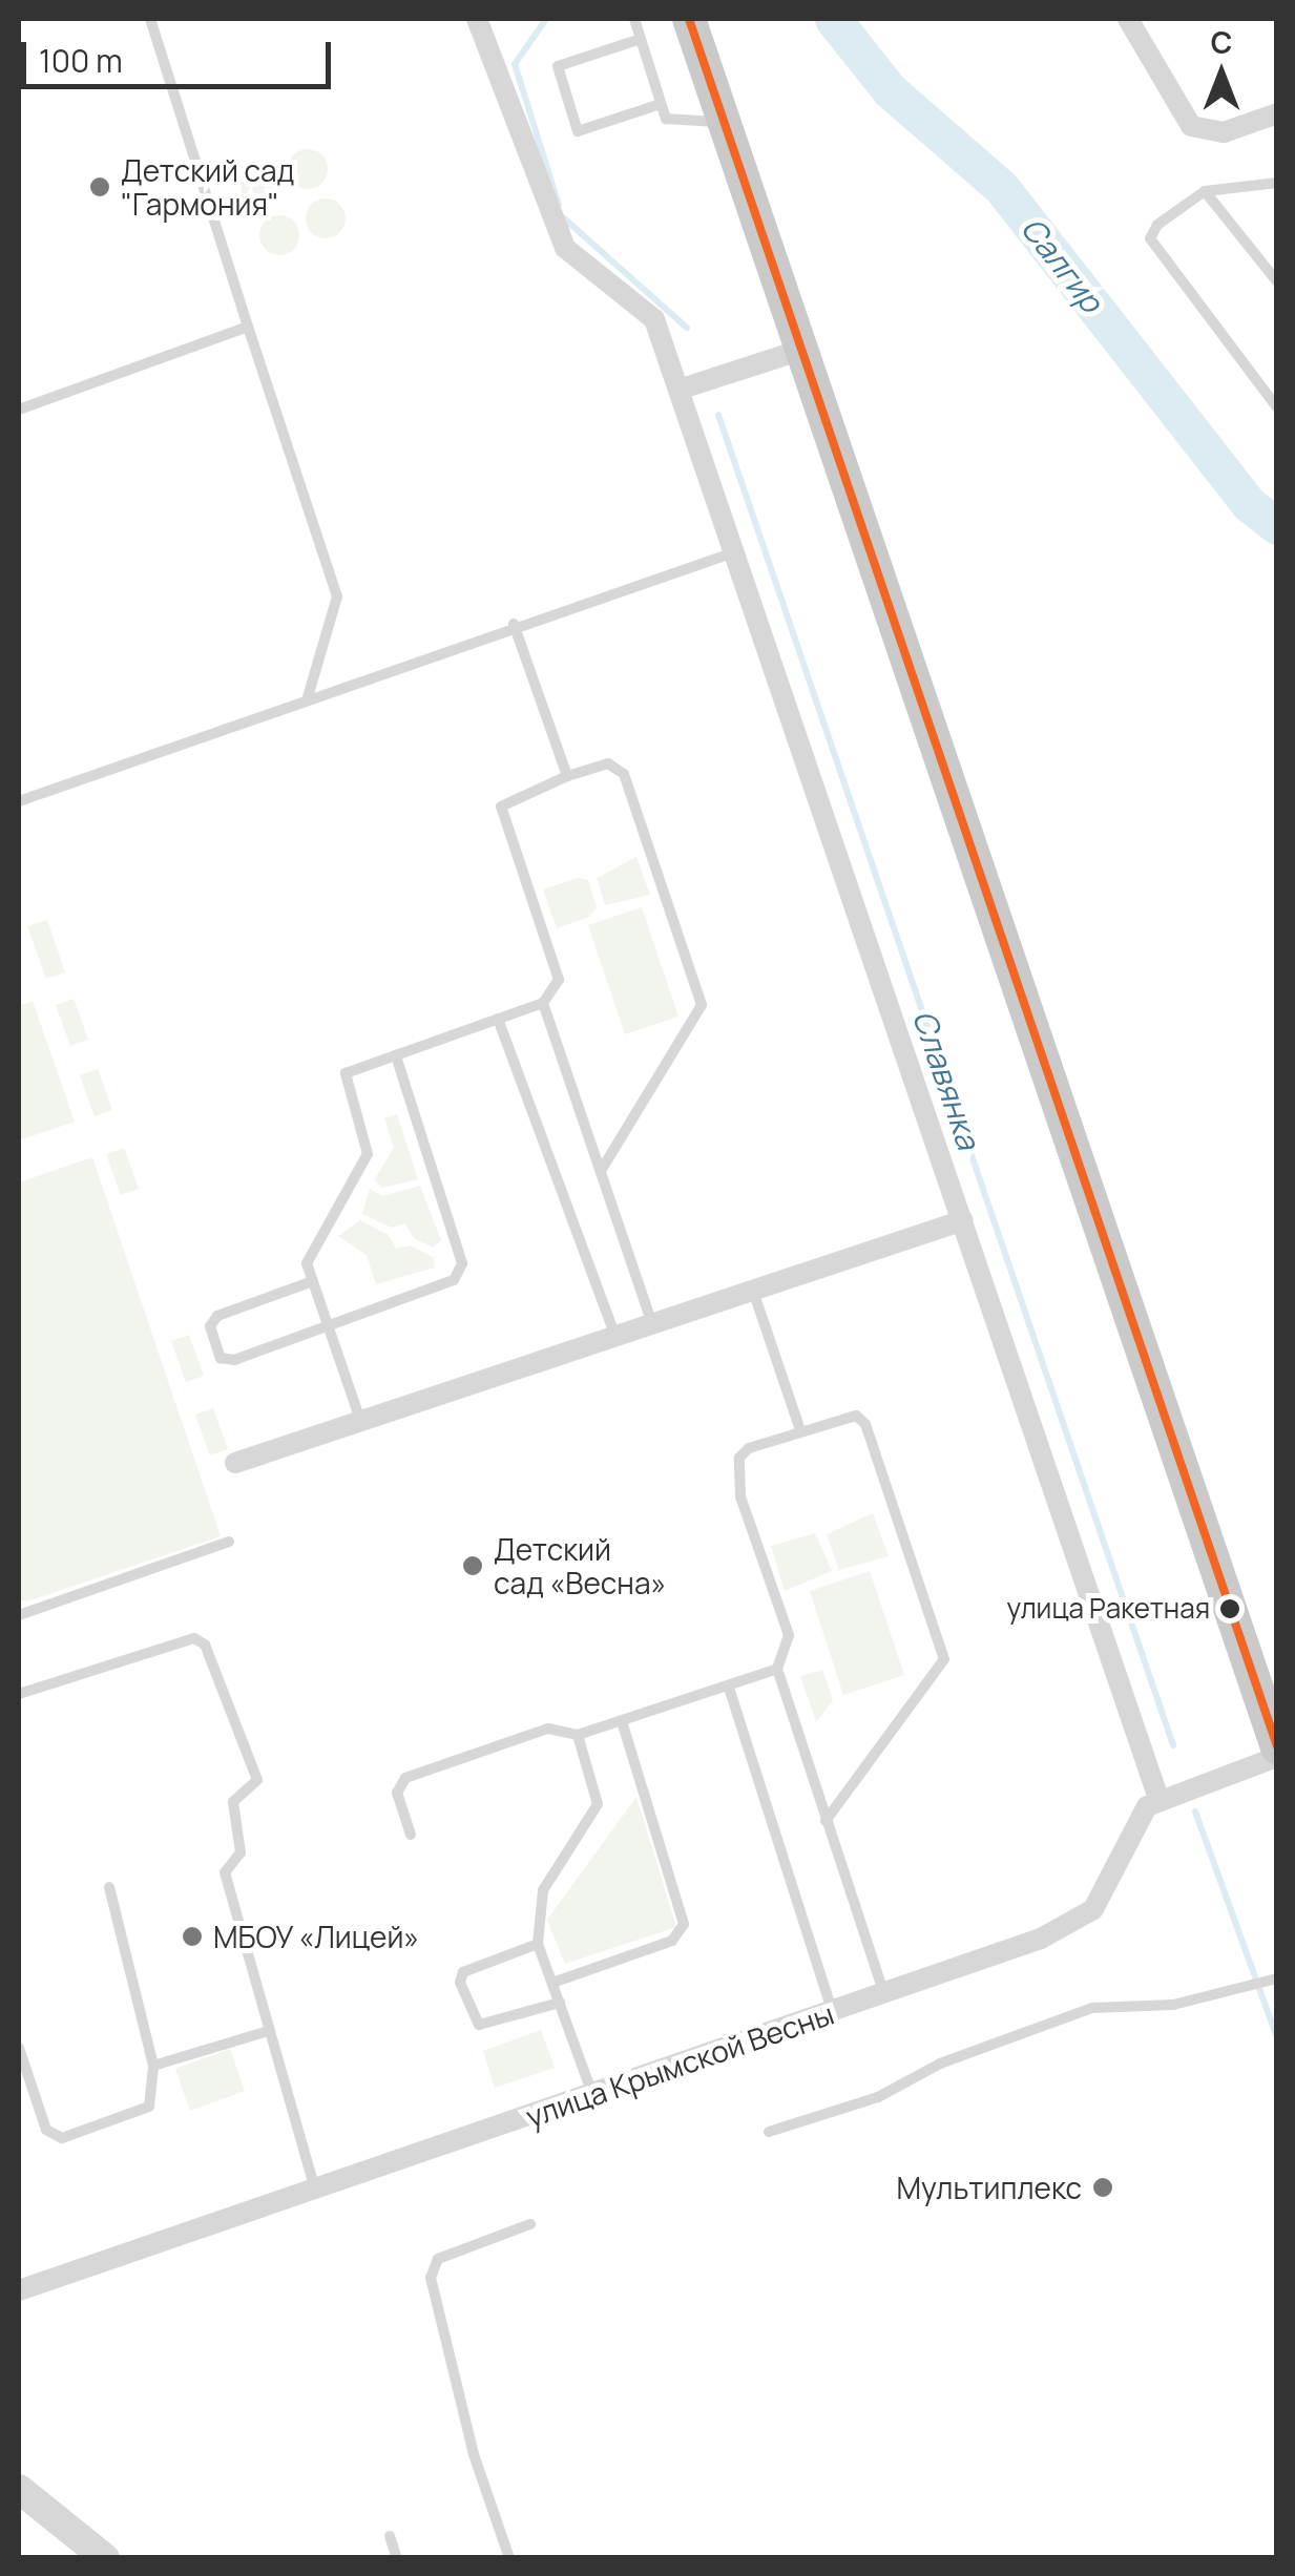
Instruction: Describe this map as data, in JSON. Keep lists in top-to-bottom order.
{
  "streets": {
    "street": ["улица Крымской Весны"]
  },
  "water": ["Салгир", "Славянка"],
  "places": [
    "Детский сад \"Гармония\"",
    "Детский сад «Весна»",
    "улица Ракетная",
    "МБОУ «Лицей»",
    "Мультиплекс"
  ],
  "scale_bar": "100 m",
  "north": "top"
}
